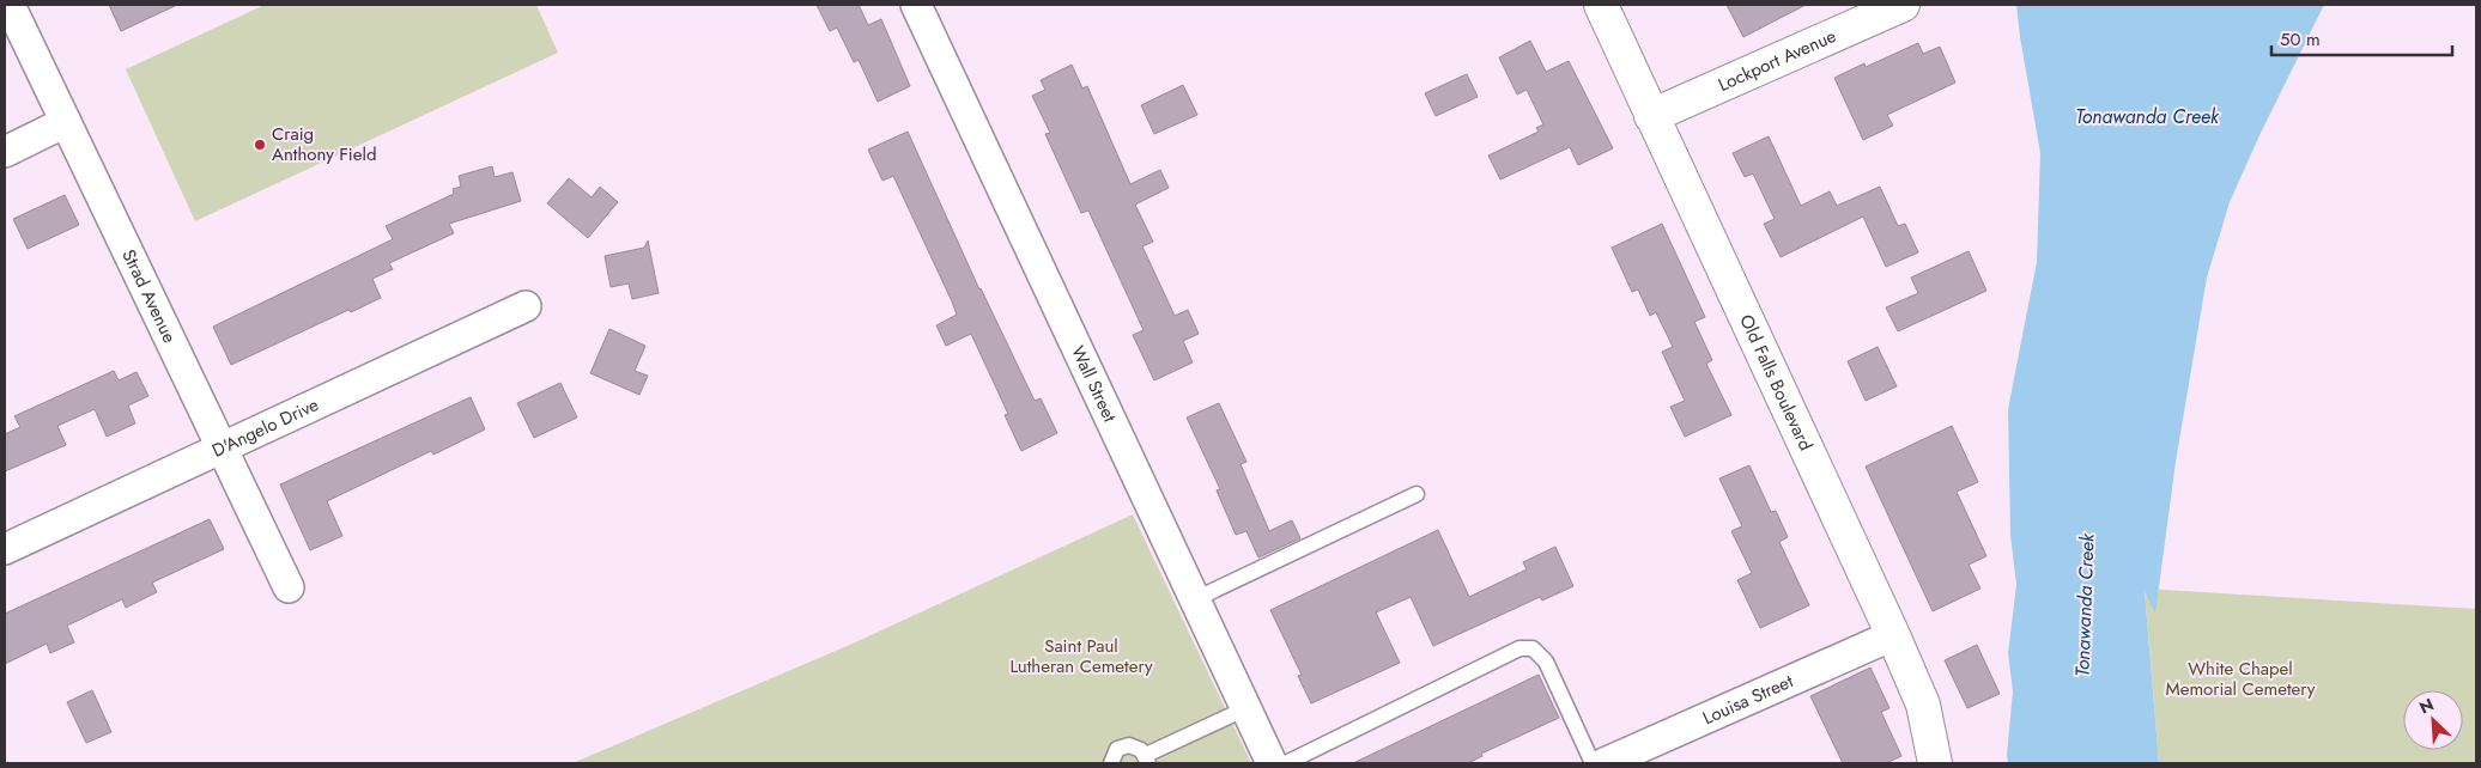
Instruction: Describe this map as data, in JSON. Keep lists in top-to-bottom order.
{
  "streets": {
    "street": [
      "Lockport Avenue",
      "Strad Avenue",
      "Old Falls Boulevard",
      "Wall Street",
      "D'Angelo Drive",
      "Louisa Street"
    ]
  },
  "crossings": [
    ["Lockport Avenue", "Old Falls Boulevard"],
    ["Strad Avenue", "D'Angelo Drive"],
    ["Old Falls Boulevard", "Louisa Street"]
  ],
  "water": ["Tonawanda Creek"],
  "parks": ["Saint Paul Lutheran Cemetery", "White Chapel Memorial Cemetery"],
  "places": ["Craig Anthony Field"],
  "scale_bar": "50 m",
  "north": "top left"
}
